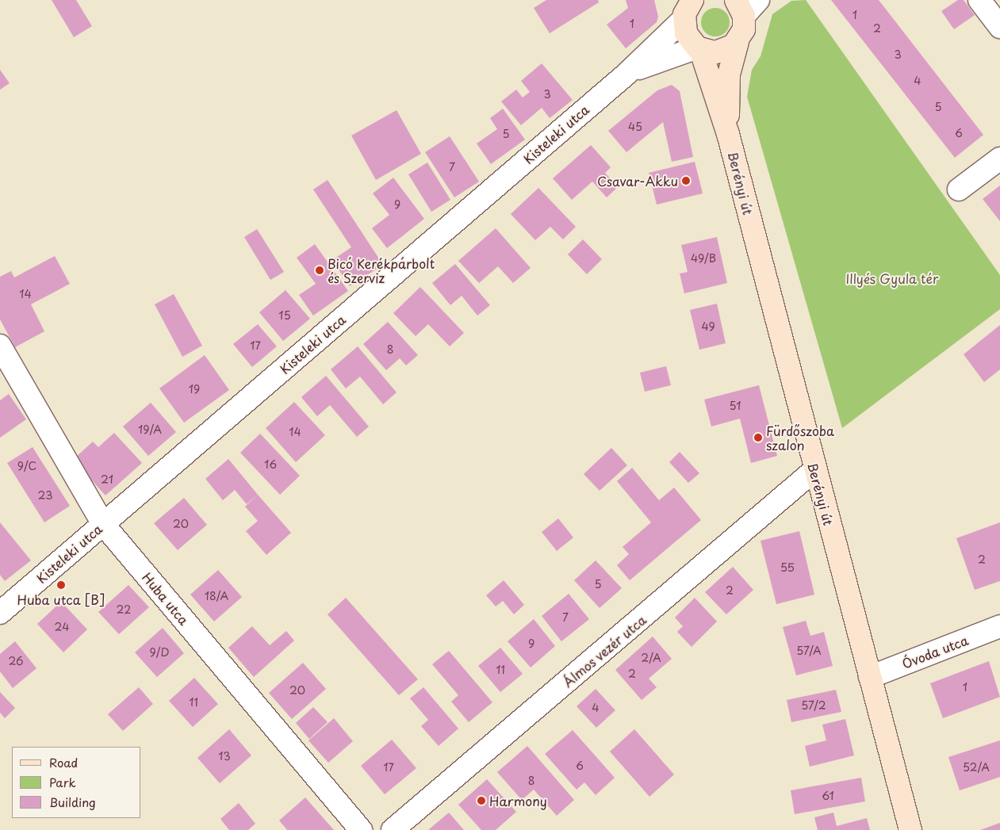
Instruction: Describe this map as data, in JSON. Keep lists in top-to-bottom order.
{
  "streets": {
    "main road": ["Berényi út"],
    "street": [
      "Kisteleki utca",
      "Huba utca",
      "Álmos vezér utca",
      "Óvoda utca"
    ]
  },
  "crossings": [
    ["Kisteleki utca", "Berényi út"],
    ["Kisteleki utca", "Huba utca"],
    ["Berényi út", "Álmos vezér utca"],
    ["Berényi út", "Óvoda utca"]
  ],
  "parks": ["Illyés Gyula tér"],
  "places": [
    "Csavar-Akku",
    "Bicó Kerékpárbolt és Szerviz",
    "Fürdőszoba szalon",
    "Huba utca [B]",
    "Harmony"
  ],
  "house_numbers": [
    "1",
    "1",
    "2",
    "3",
    "4",
    "3",
    "5",
    "45",
    "6",
    "5",
    "7",
    "9",
    "49/B",
    "14",
    "15",
    "49",
    "17",
    "8",
    "19",
    "51",
    "19/A",
    "14",
    "16",
    "9/C",
    "21",
    "23",
    "20",
    "2",
    "55",
    "5",
    "2",
    "18/A",
    "22",
    "7",
    "24",
    "9",
    "57/A",
    "9/D",
    "2/A",
    "26",
    "11",
    "2",
    "1",
    "20",
    "11",
    "57/2",
    "4",
    "13",
    "6",
    "17",
    "52/A",
    "8",
    "61"
  ],
  "legend": ["Road", "Park", "Building"]
}
